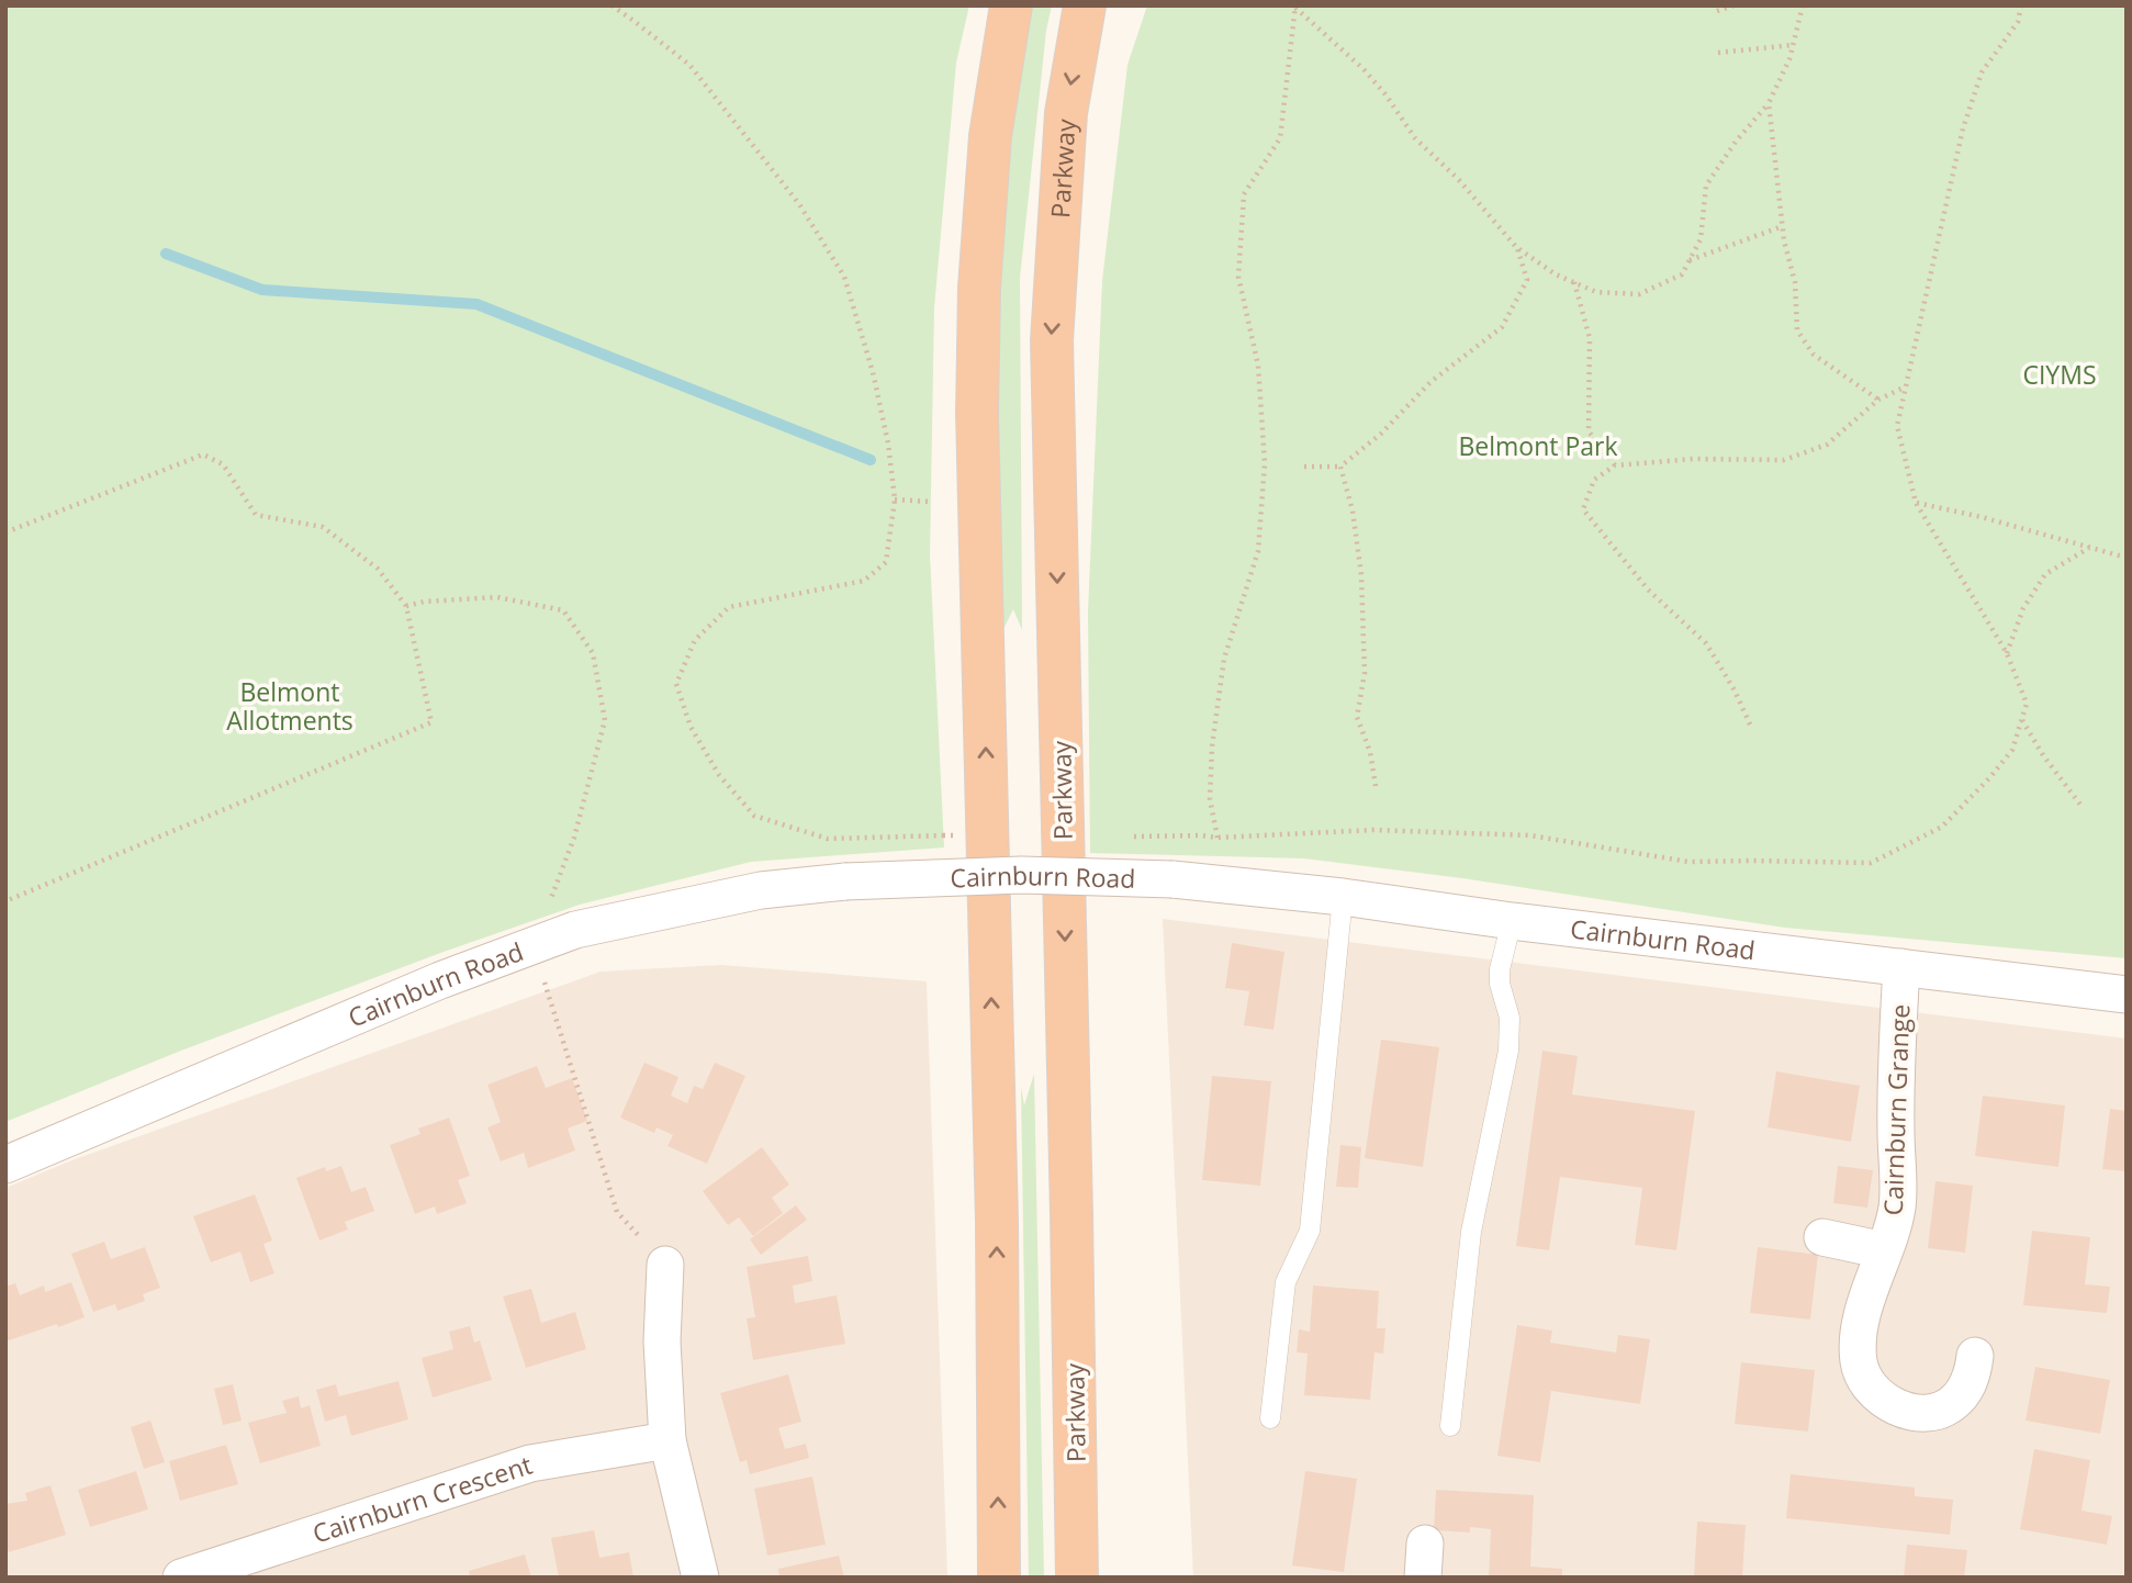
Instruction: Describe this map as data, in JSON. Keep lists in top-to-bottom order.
{
  "streets": {
    "highway": ["Parkway"],
    "street": ["Cairnburn Road", "Cairnburn Grange", "Cairnburn Crescent"]
  },
  "crossings": [
    ["Cairnburn Road", "Cairnburn Grange"]
  ],
  "parks": ["CIYMS", "Belmont Park", "Belmont Allotments"]
}
